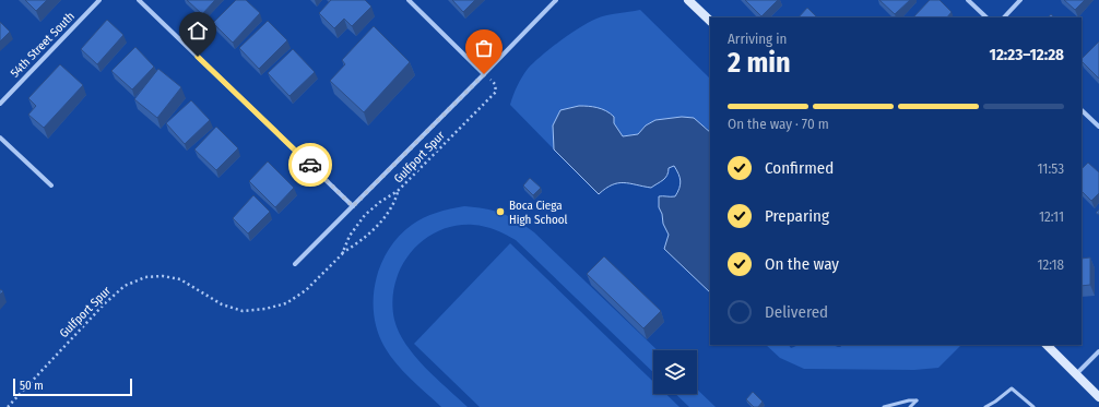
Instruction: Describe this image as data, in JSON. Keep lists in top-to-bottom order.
{
  "streets": {
    "street": ["54th Street South"],
    "path": ["Gulfport Spur"]
  },
  "places": ["Boca Ciega High School"],
  "scale_bar": "50 m",
  "page": {
    "heading": ["2 min", "Arriving in", "12:23–12:28"],
    "bar": "On the way · 70 m",
    "list": [
      ["Confirmed", "11:53"],
      ["Preparing", "12:11"],
      ["On the way", "12:18"],
      "Delivered"
    ],
    "scale": "50 m"
  }
}
